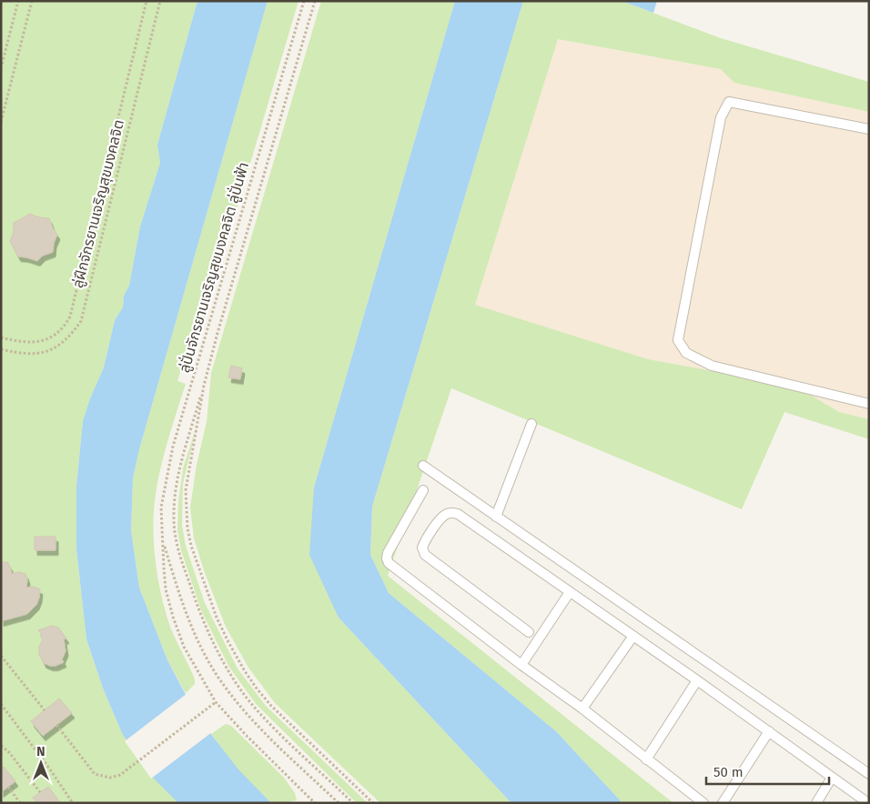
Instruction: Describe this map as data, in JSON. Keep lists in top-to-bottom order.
{
  "streets": {
    "path": ["ลู่ฝึกจักรยานเจริญสุขมงคลจิต", "ลู่ปั่นจักรยานเจริญสุขมงคลจิต ลู่ปั่นฟ้า"]
  },
  "scale_bar": "50 m",
  "north": "top"
}
